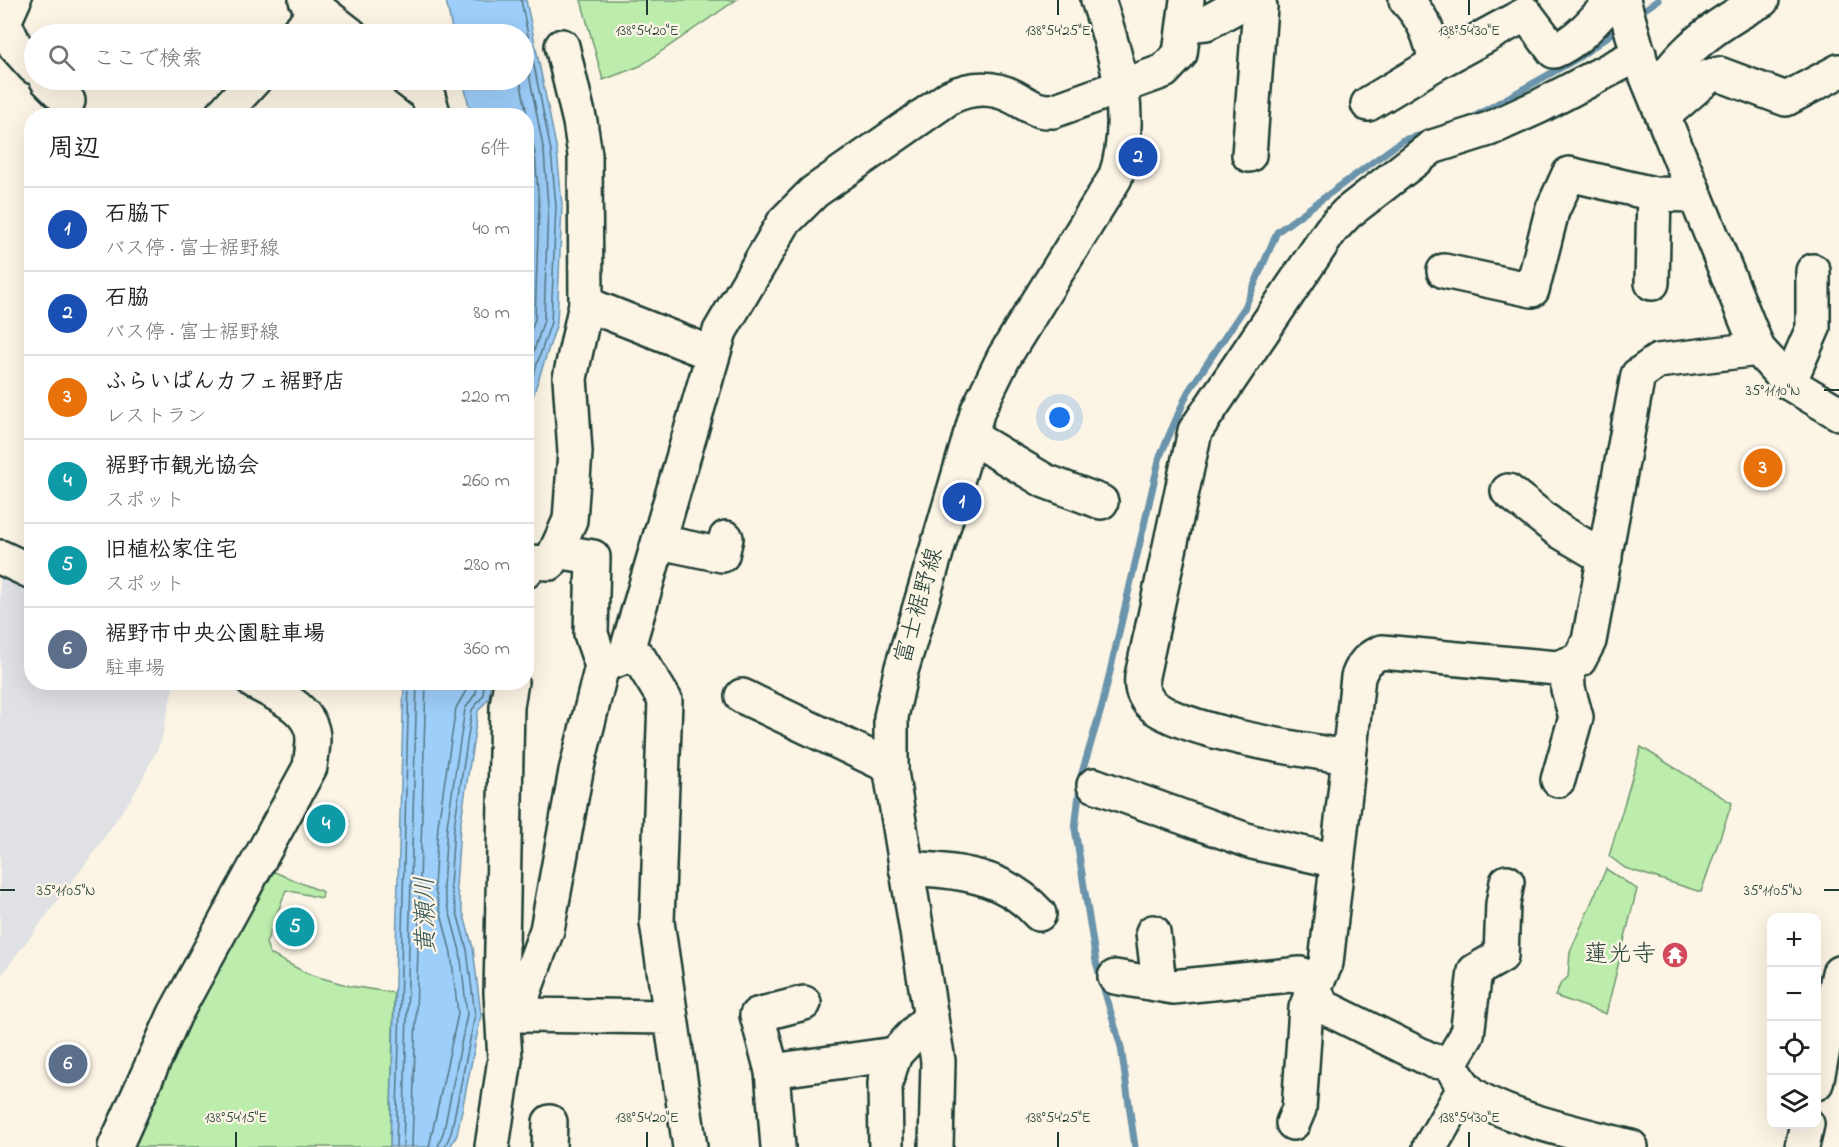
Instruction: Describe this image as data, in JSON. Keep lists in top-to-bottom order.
{
  "streets": {
    "street": ["富士裾野線"]
  },
  "water": ["黄瀬川"],
  "places": {
    "temple": ["蓮光寺"]
  },
  "page": {
    "search": "ここで検索",
    "heading": ["周辺", "6件"],
    "pins": [
      "2",
      "3",
      "1",
      "4",
      "5",
      "6"
    ],
    "list": [
      {
        "mark": "1",
        "name": "石脇下",
        "note": "バス停 · 富士裾野線",
        "value": "40 m"
      },
      {
        "mark": "2",
        "name": "石脇",
        "note": "バス停 · 富士裾野線",
        "value": "80 m"
      },
      {
        "mark": "3",
        "name": "ふらいぱんカフェ裾野店",
        "note": "レストラン",
        "value": "220 m"
      },
      {
        "mark": "4",
        "name": "裾野市観光協会",
        "note": "スポット",
        "value": "260 m"
      },
      {
        "mark": "5",
        "name": "旧植松家住宅",
        "note": "スポット",
        "value": "280 m"
      },
      {
        "mark": "6",
        "name": "裾野市中央公園駐車場",
        "note": "駐車場",
        "value": "360 m"
      }
    ],
    "map_buttons": ["+", "−"]
  },
  "coordinates": [
    "138°54'20\"E",
    "138°54'25\"E",
    "138°54'30\"E",
    "35°11'10\"N",
    "35°11'05\"N",
    "138°54'15\"E"
  ]
}
